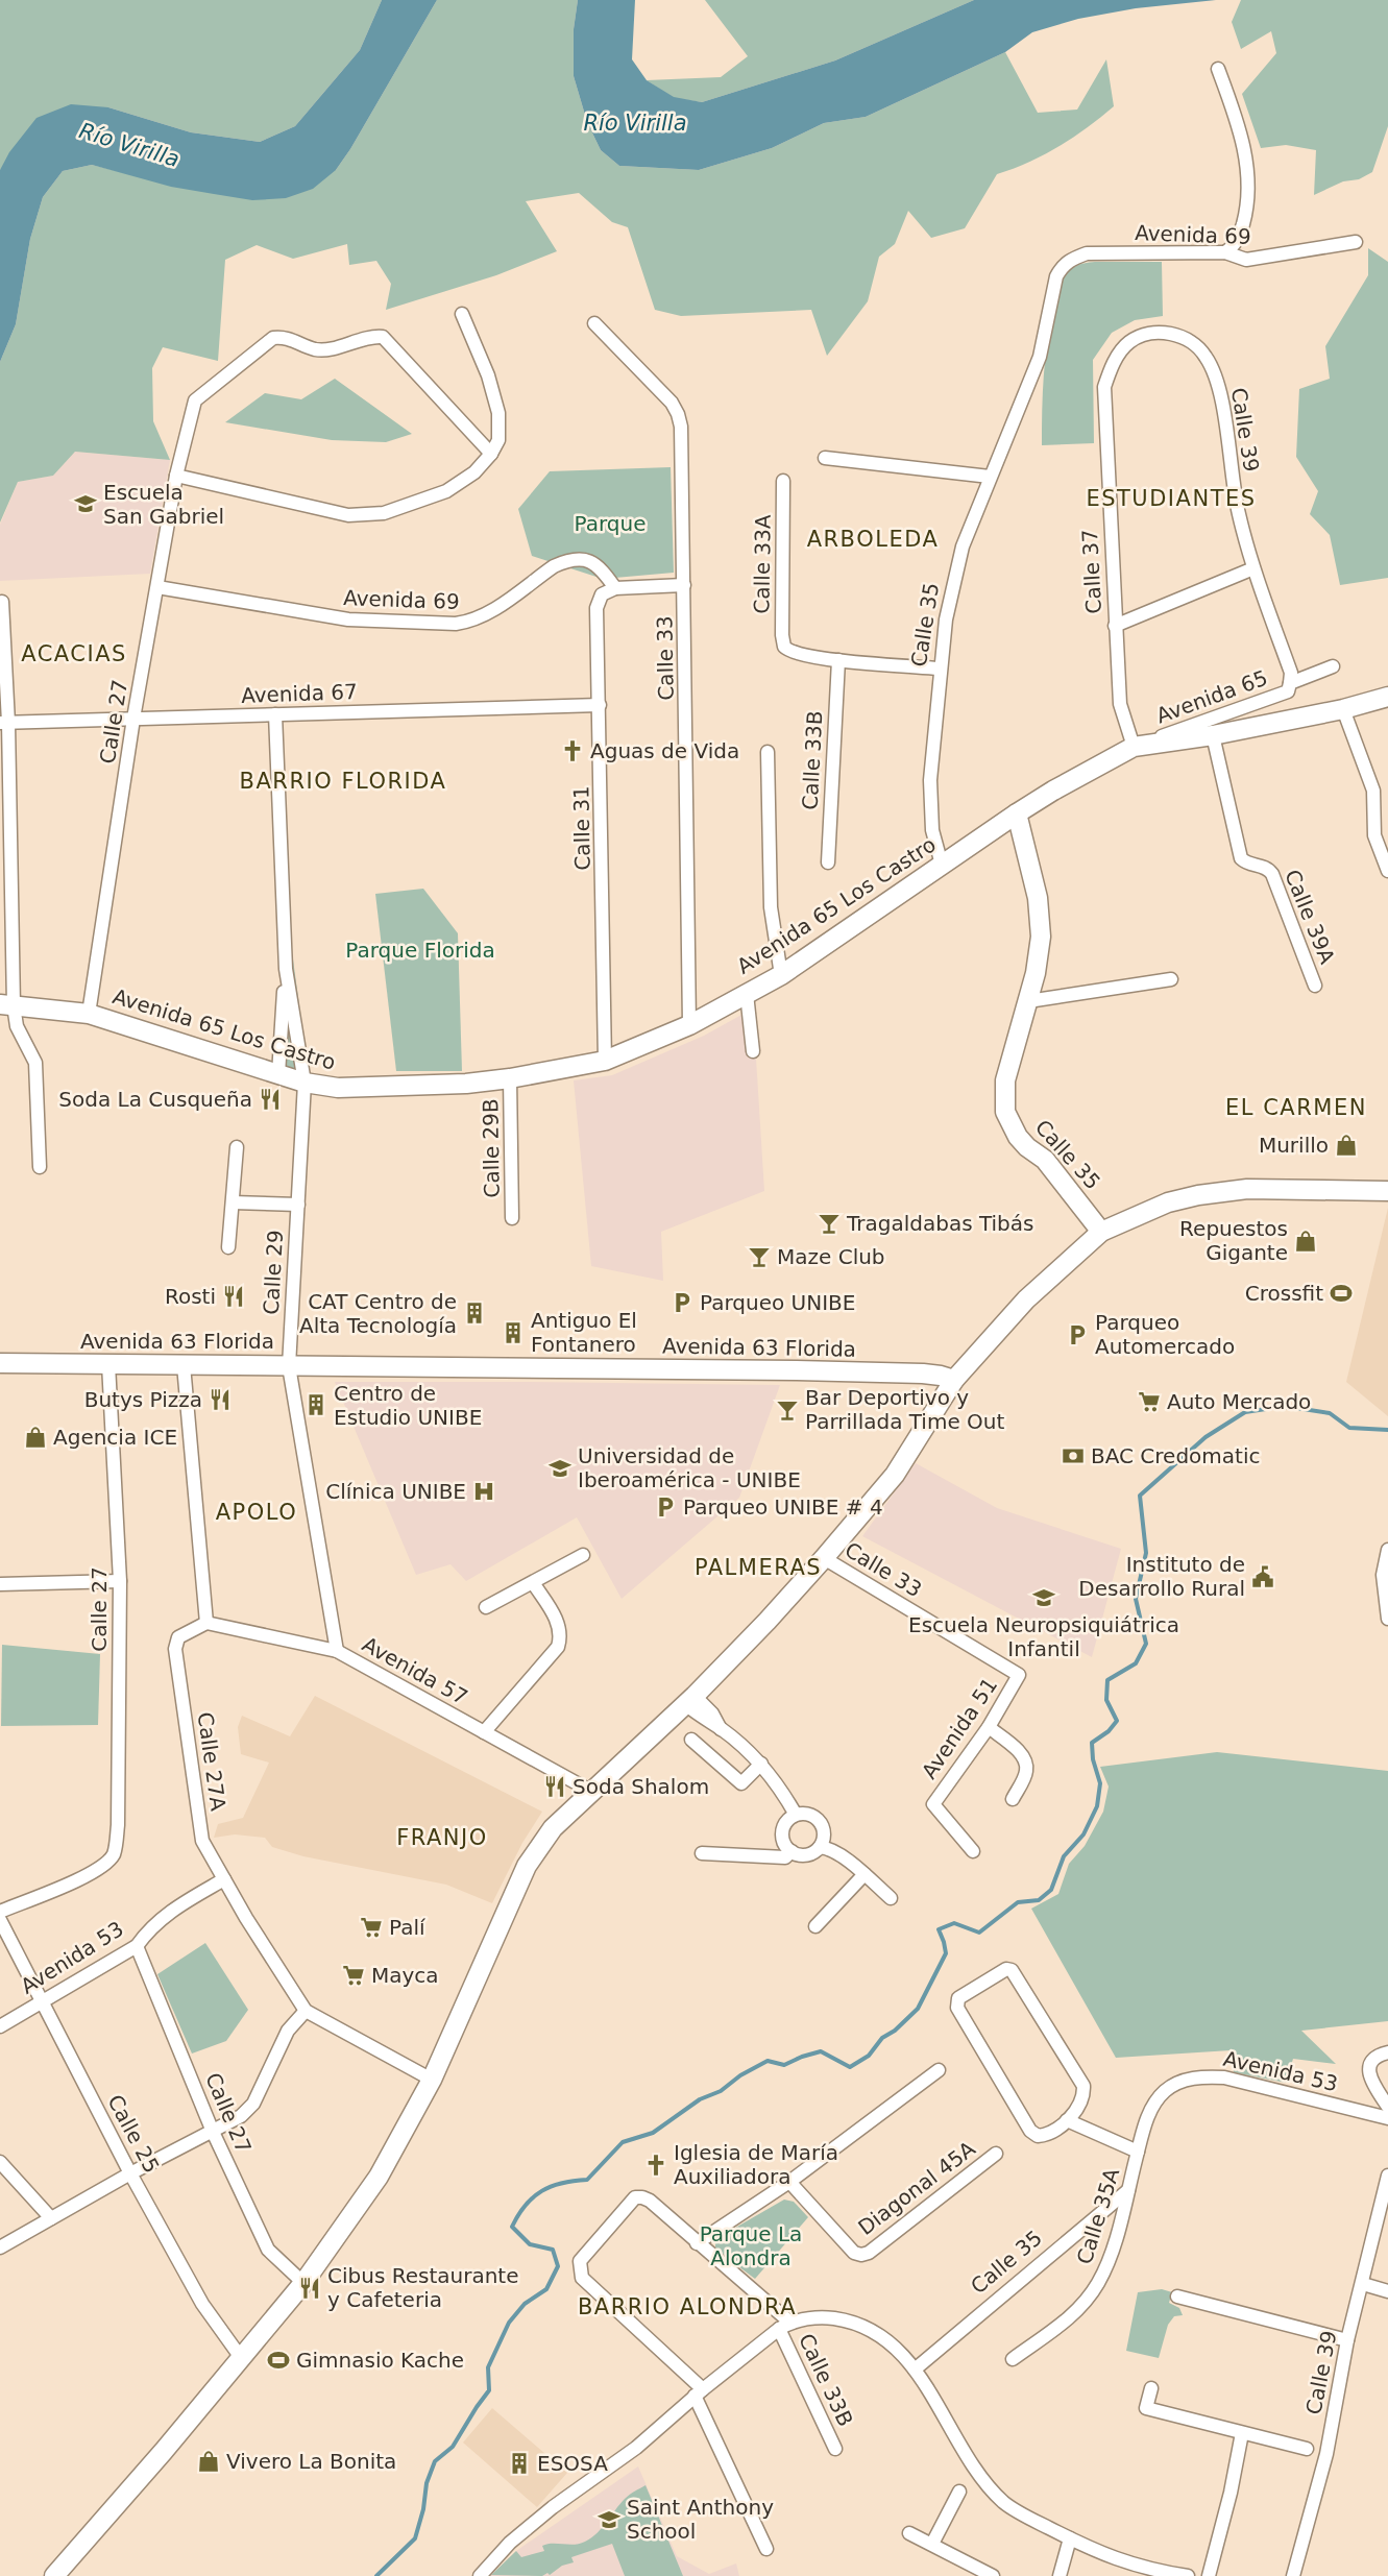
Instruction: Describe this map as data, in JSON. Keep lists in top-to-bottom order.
{
  "streets": {
    "main road": ["Calle 35", "Avenida 65 Los Castro", "Avenida 63 Florida"],
    "street": [
      "Avenida 69",
      "Calle 39",
      "Calle 33A",
      "Calle 37",
      "Calle 33",
      "Avenida 67",
      "Avenida 65",
      "Calle 27",
      "Calle 33B",
      "Calle 31",
      "Calle 39A",
      "Calle 29B",
      "Calle 29",
      "Avenida 57",
      "Avenida 51",
      "Calle 27A",
      "Avenida 53",
      "Calle 25",
      "Diagonal 45A",
      "Calle 35A"
    ]
  },
  "crossings": [
    ["Avenida 69", "Calle 35"],
    ["Avenida 69", "Calle 27"],
    ["Avenida 69", "Calle 31"],
    ["Calle 39", "Calle 37"],
    ["Calle 39", "Avenida 65"],
    ["Calle 33A", "Calle 33B"],
    ["Calle 37", "Avenida 65"],
    ["Calle 37", "Avenida 65 Los Castro"],
    ["Calle 35", "Avenida 65 Los Castro"],
    ["Calle 35", "Calle 35A"],
    ["Calle 33", "Avenida 65 Los Castro"],
    ["Calle 33", "Avenida 51"],
    ["Avenida 67", "Calle 27"],
    ["Avenida 67", "Calle 31"],
    ["Avenida 67", "Calle 29"],
    ["Avenida 65", "Avenida 65 Los Castro"],
    ["Calle 27", "Avenida 65 Los Castro"],
    ["Calle 27", "Avenida 63 Florida"],
    ["Calle 27", "Avenida 53"],
    ["Calle 31", "Avenida 65 Los Castro"],
    ["Avenida 65 Los Castro", "Calle 29B"],
    ["Avenida 65 Los Castro", "Calle 29"],
    ["Calle 29", "Avenida 63 Florida"],
    ["Calle 29", "Avenida 57"],
    ["Avenida 57", "Calle 27A"],
    ["Calle 27A", "Avenida 53"],
    ["Avenida 53", "Calle 25"],
    ["Avenida 53", "Calle 35A"]
  ],
  "districts": [
    "ESTUDIANTES",
    "ARBOLEDA",
    "ACACIAS",
    "BARRIO FLORIDA",
    "EL CARMEN",
    "APOLO",
    "PALMERAS",
    "FRANJO",
    "BARRIO ALONDRA"
  ],
  "water": ["Río Virilla"],
  "parks": ["Parque", "Parque Florida", "Parque La Alondra"],
  "places": {
    "school or university": [
      "Escuela San Gabriel",
      "Universidad de Iberoamérica - UNIBE",
      "Escuela Neuropsiquiátrica Infantil",
      "Saint Anthony School"
    ],
    "church": ["Aguas de Vida", "Iglesia de María Auxiliadora"],
    "restaurant": [
      "Soda La Cusqueña",
      "Rosti",
      "Butys Pizza",
      "Soda Shalom",
      "Cibus Restaurante y Cafeteria"
    ],
    "shop": [
      "Murillo",
      "Repuestos Gigante",
      "Agencia ICE",
      "Vivero La Bonita"
    ],
    "bar": ["Tragaldabas Tibás", "Maze Club", "Bar Deportivo y Parrillada Time Out"],
    "sports": ["Crossfit", "Gimnasio Kache"],
    "parking": ["Parqueo UNIBE", "Parqueo Automercado", "Parqueo UNIBE # 4"],
    "building": [
      "CAT Centro de Alta Tecnología",
      "Antiguo El Fontanero",
      "Centro de Estudio UNIBE",
      "ESOSA"
    ],
    "supermarket": ["Auto Mercado", "Palí", "Mayca"],
    "bank": ["BAC Credomatic"],
    "hospital": ["Clínica UNIBE"],
    "public building": ["Instituto de Desarrollo Rural"]
  }
}
